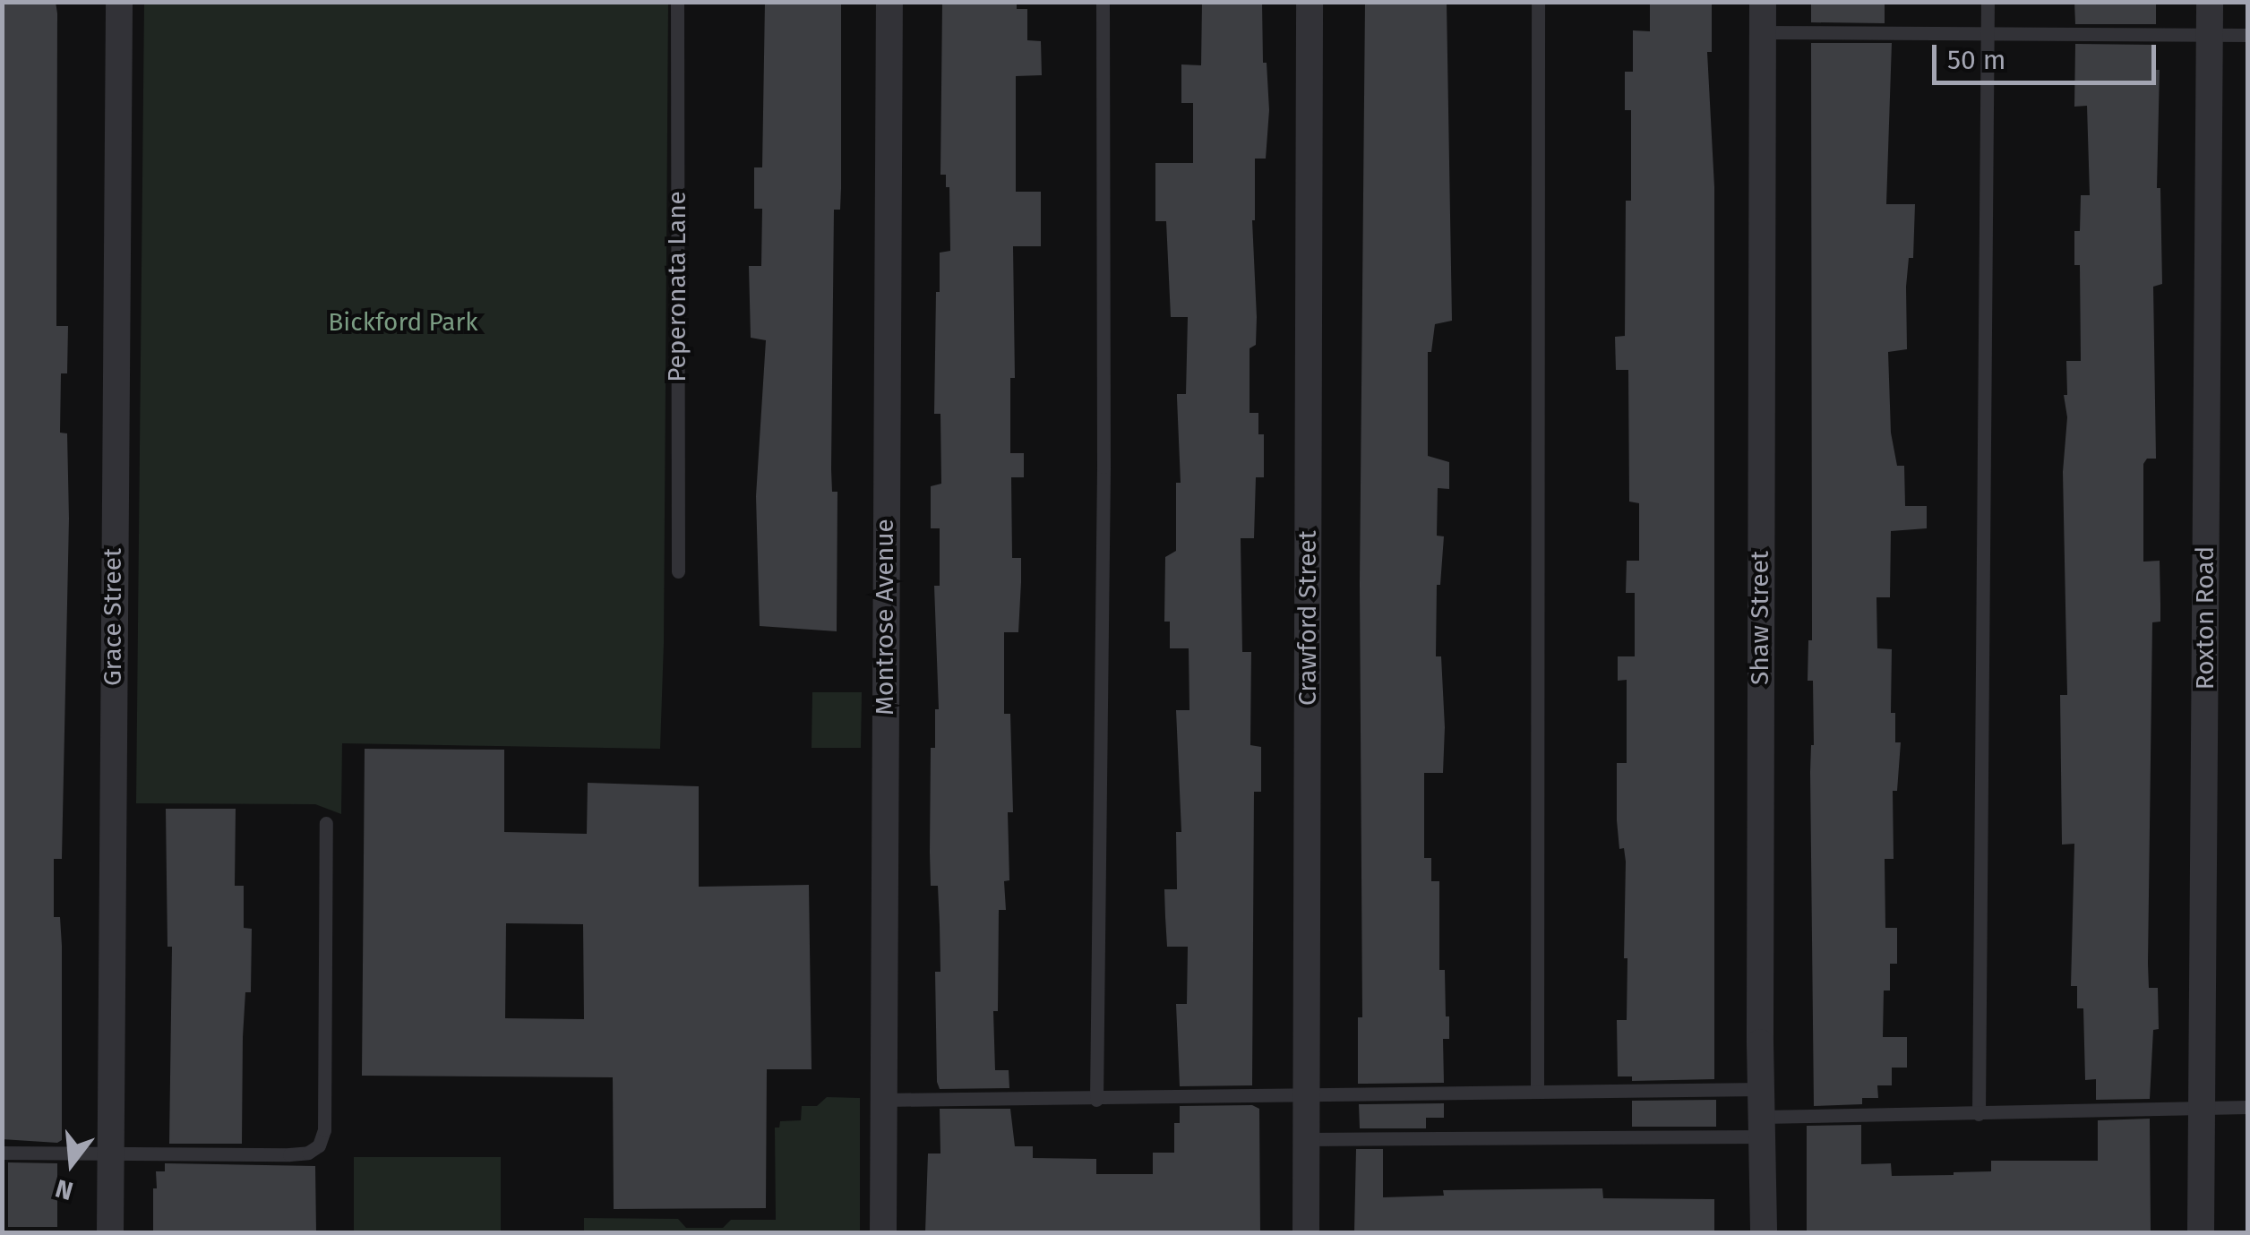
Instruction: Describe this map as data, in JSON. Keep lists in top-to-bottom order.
{
  "streets": {
    "street": [
      "Grace Street",
      "Montrose Avenue",
      "Crawford Street",
      "Shaw Street",
      "Roxton Road"
    ],
    "lane": ["Peperonata Lane"]
  },
  "parks": ["Bickford Park"],
  "scale_bar": "50 m",
  "north": "bottom"
}
